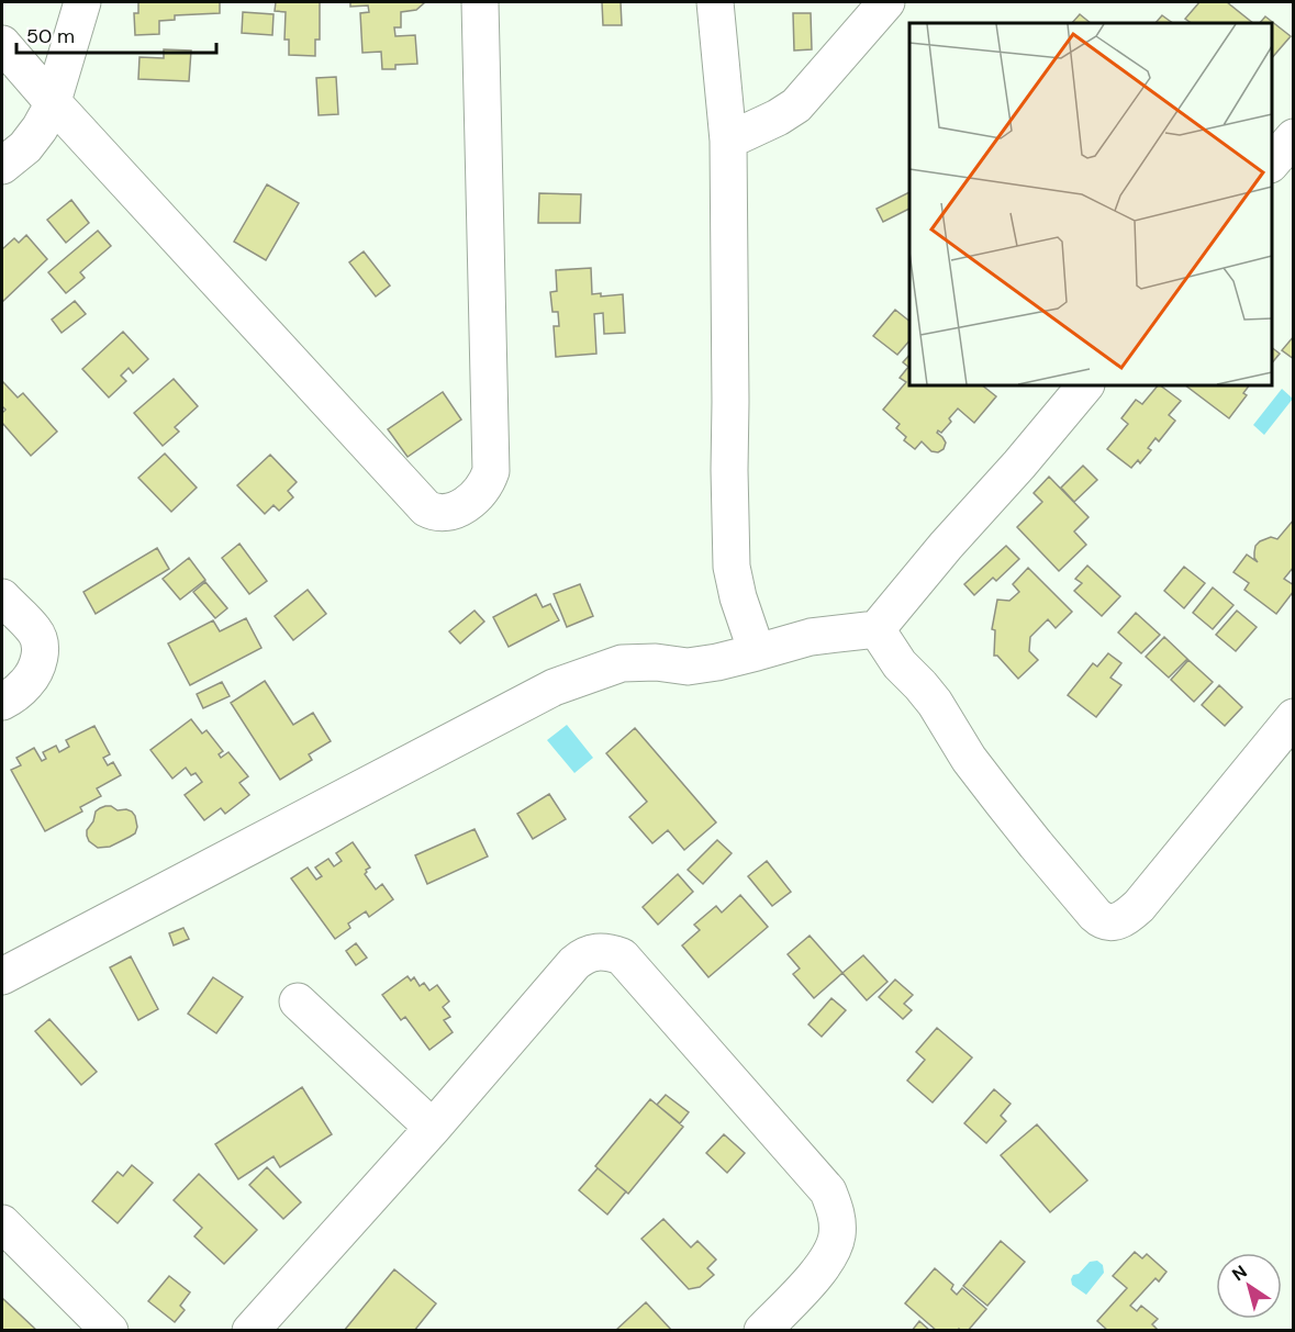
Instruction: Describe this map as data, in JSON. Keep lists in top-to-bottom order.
{
  "scale_bar": "50 m",
  "north": "top left"
}
